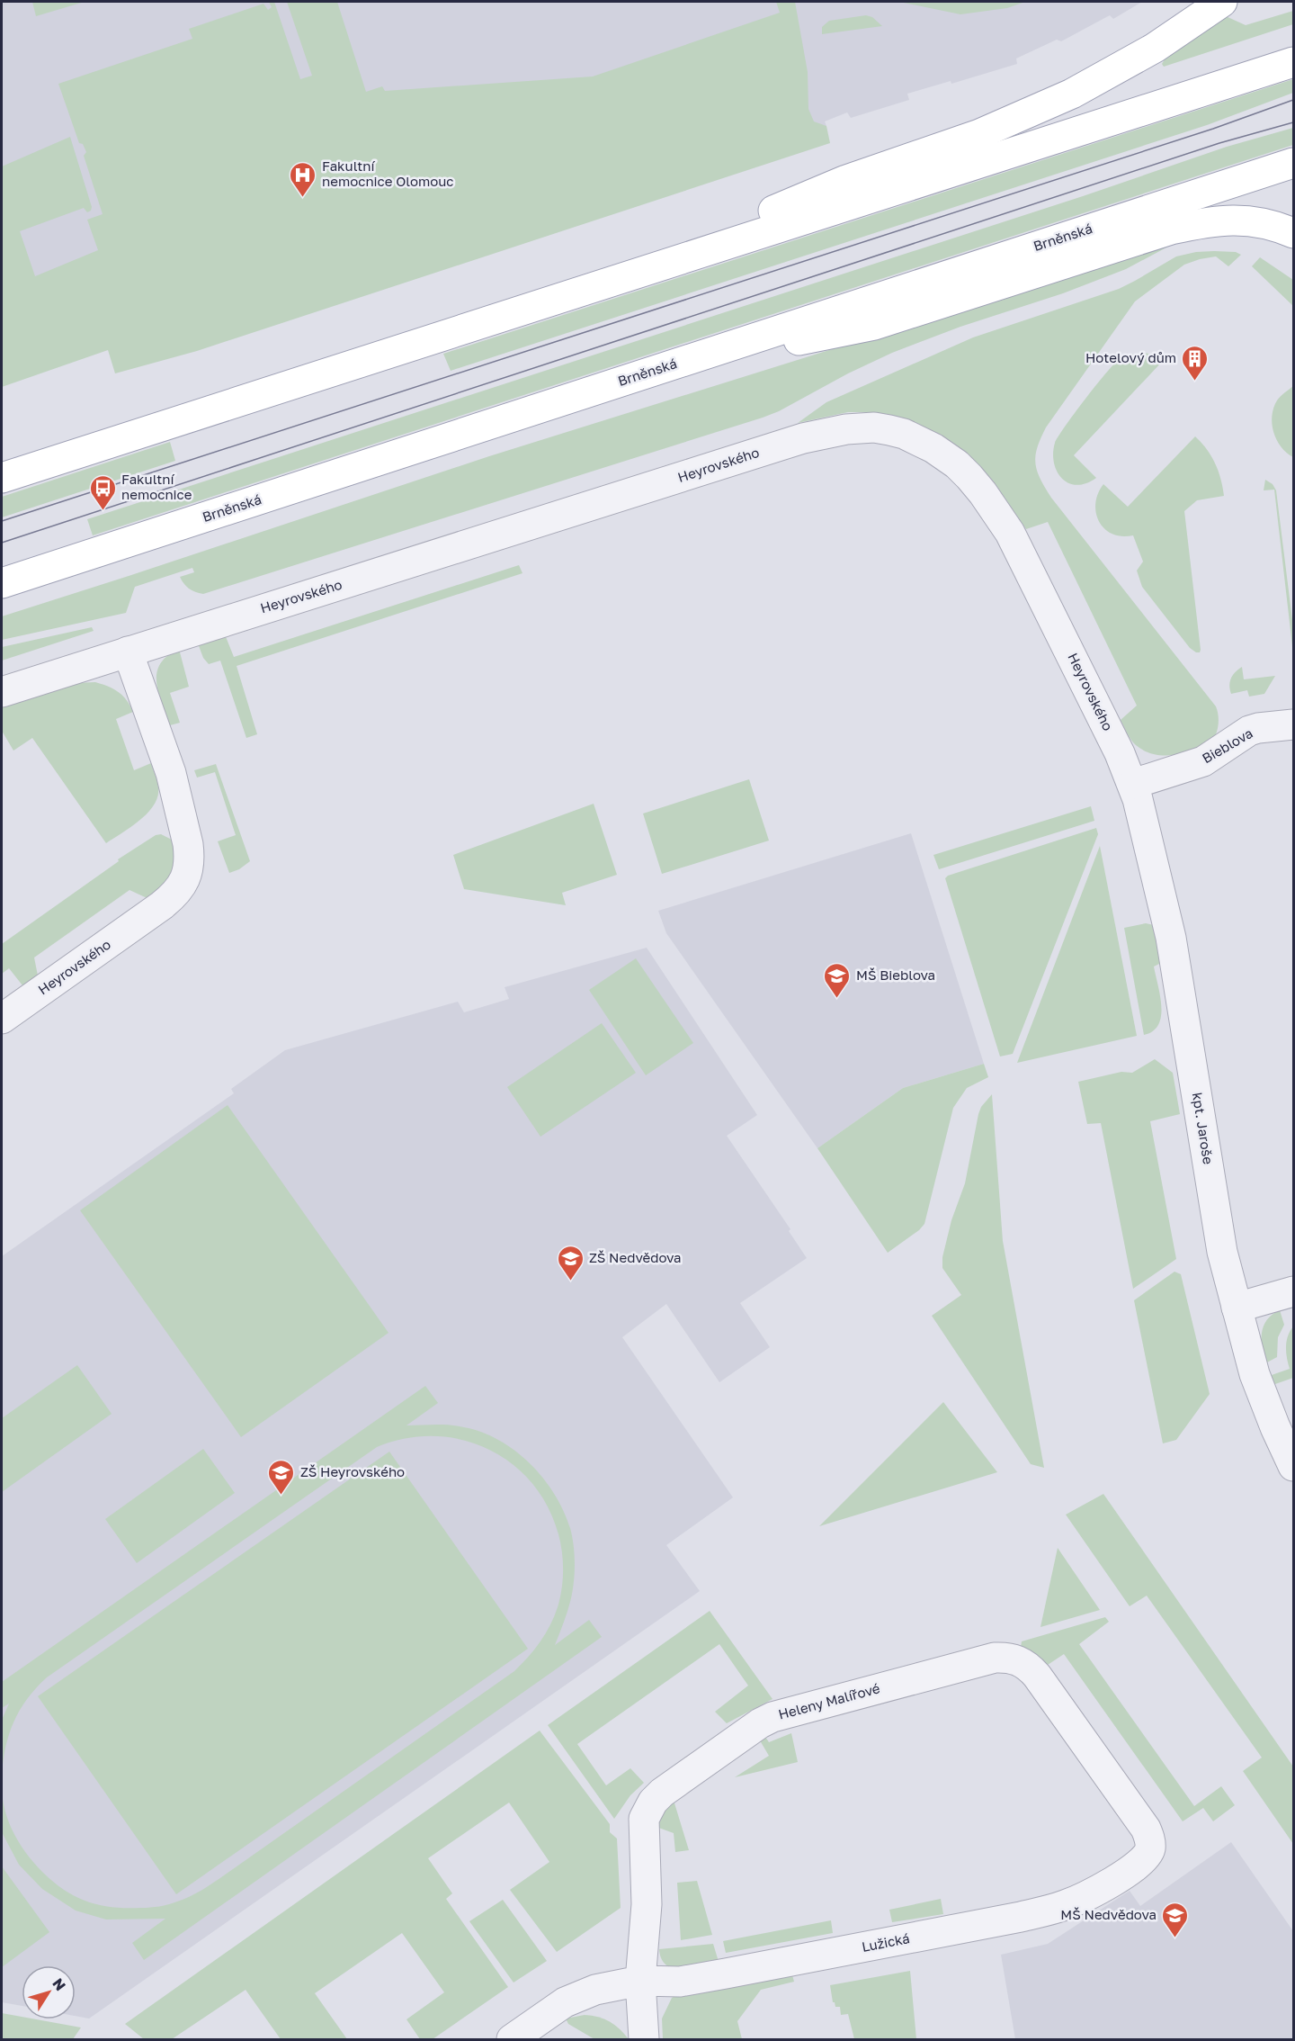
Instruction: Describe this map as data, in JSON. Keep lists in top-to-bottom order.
{
  "streets": {
    "main road": ["Brněnská"],
    "street": [
      "Heyrovského",
      "Bieblova",
      "kpt. Jaroše",
      "Heleny Malířové",
      "Lužická"
    ]
  },
  "crossings": [
    ["Heyrovského", "Bieblova"],
    ["Heyrovského", "kpt. Jaroše"],
    ["Bieblova", "kpt. Jaroše"],
    ["Heleny Malířové", "Lužická"]
  ],
  "places": {
    "hospital": ["Fakultní nemocnice Olomouc"],
    "building": ["Hotelový dům"],
    "bus stop": ["Fakultní nemocnice"],
    "school or university": [
      "MŠ Bieblova",
      "ZŠ Nedvědova",
      "ZŠ Heyrovského",
      "MŠ Nedvědova"
    ]
  },
  "north": "top right"
}
